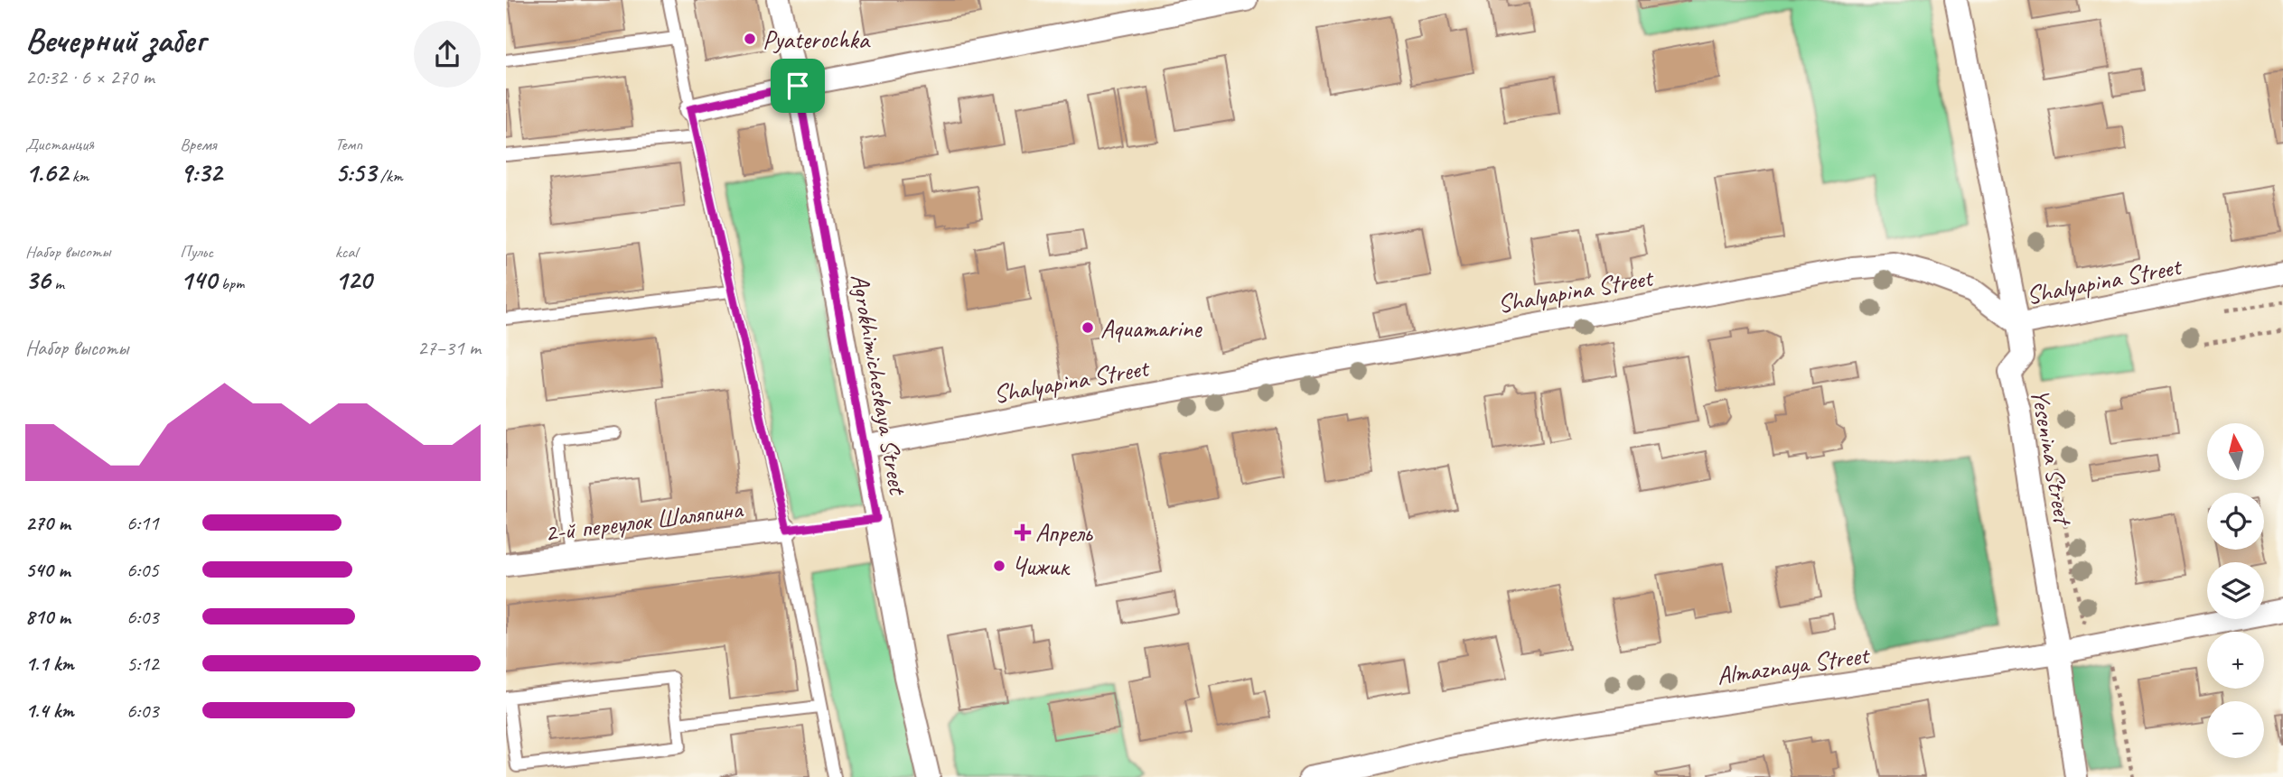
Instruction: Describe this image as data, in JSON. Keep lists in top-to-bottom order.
{
  "streets": {
    "street": [
      "Shalyapina Street",
      "Agrokhimicheskaya Street",
      "Yesenina Street",
      "2-й переулок Шаляпина",
      "Almaznaya Street"
    ]
  },
  "crossings": [
    ["Shalyapina Street", "Agrokhimicheskaya Street"],
    ["Shalyapina Street", "Yesenina Street"],
    ["Yesenina Street", "Almaznaya Street"]
  ],
  "places": {
    "other": ["Pyaterochka", "Aquamarine", "Чижик"],
    "health": ["Апрель"]
  },
  "north": "top",
  "page": {
    "heading": ["Вечерний забег", "20:32 · 6 × 270 m"],
    "stats": [
      ["Дистанция", "1.62 km"],
      ["Время", "9:32"],
      ["Темп", "5:53 /km"],
      ["Набор высоты", "36 m"],
      ["Пульс", "140 bpm"],
      ["kcal", "120"]
    ],
    "chart": ["Набор высоты", "27–31 m"],
    "map_buttons": ["+", "−"],
    "list": [
      {
        "name": "270 m",
        "note": "6:11"
      },
      {
        "name": "540 m",
        "note": "6:05"
      },
      {
        "name": "810 m",
        "note": "6:03"
      },
      {
        "name": "1.1 km",
        "note": "5:12"
      },
      {
        "name": "1.4 km",
        "note": "6:03"
      }
    ]
  }
}
